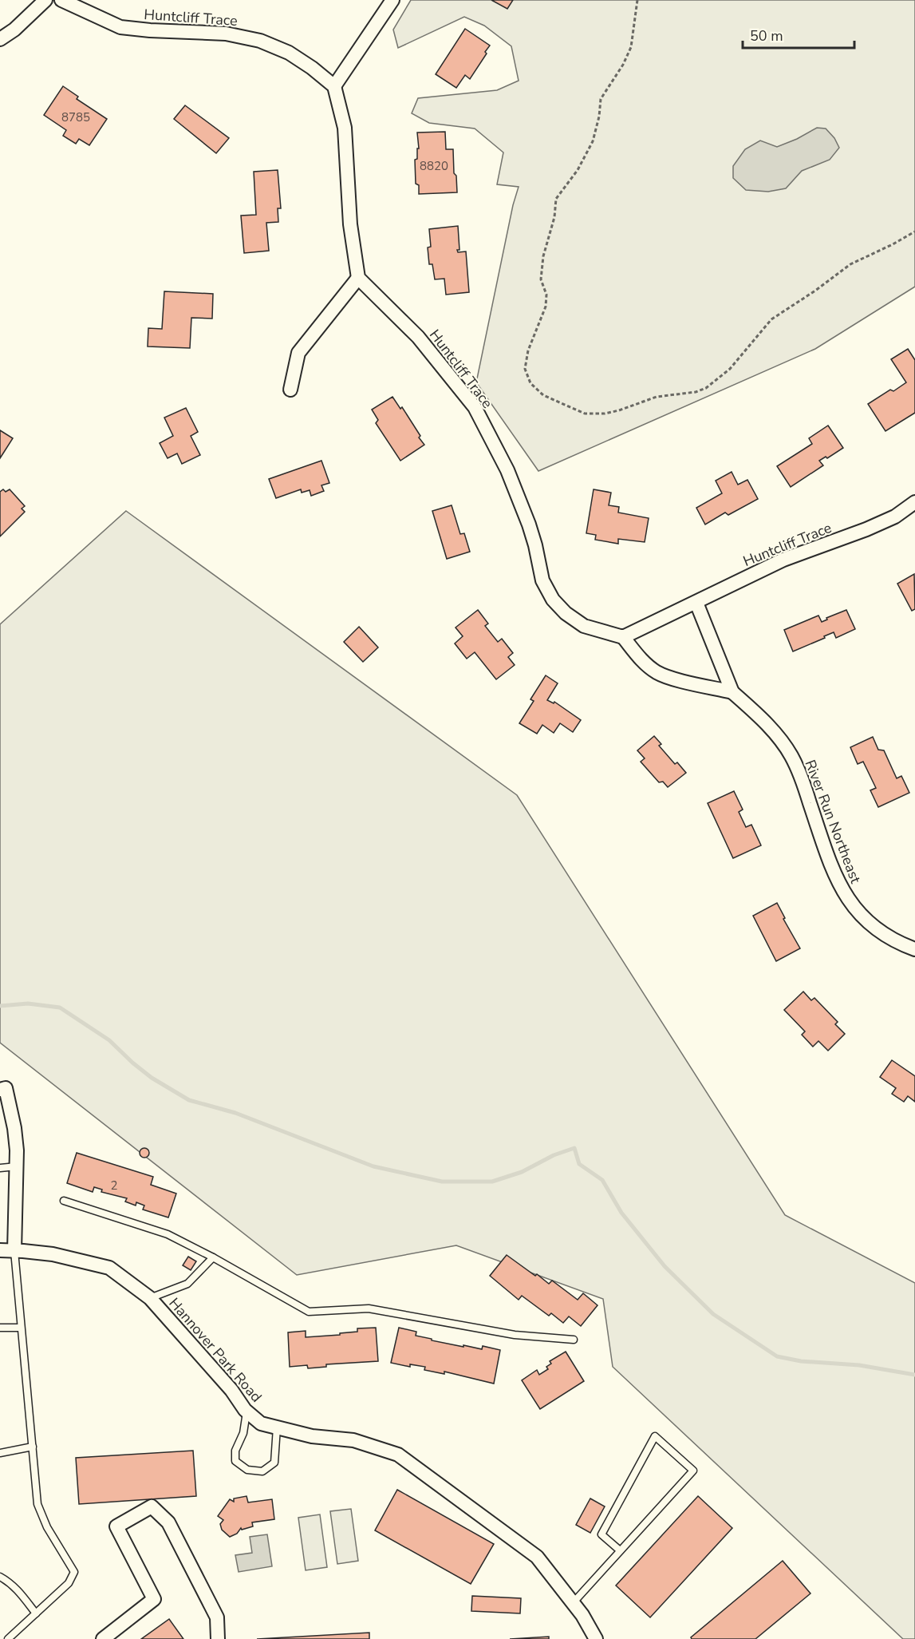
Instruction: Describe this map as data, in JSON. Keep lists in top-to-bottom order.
{
  "streets": {
    "street": ["Huntcliff Trace", "River Run Northeast", "Hannover Park Road"]
  },
  "crossings": [
    ["Huntcliff Trace", "River Run Northeast"]
  ],
  "house_numbers": ["8785", "8820", "2"],
  "scale_bar": "50 m"
}
